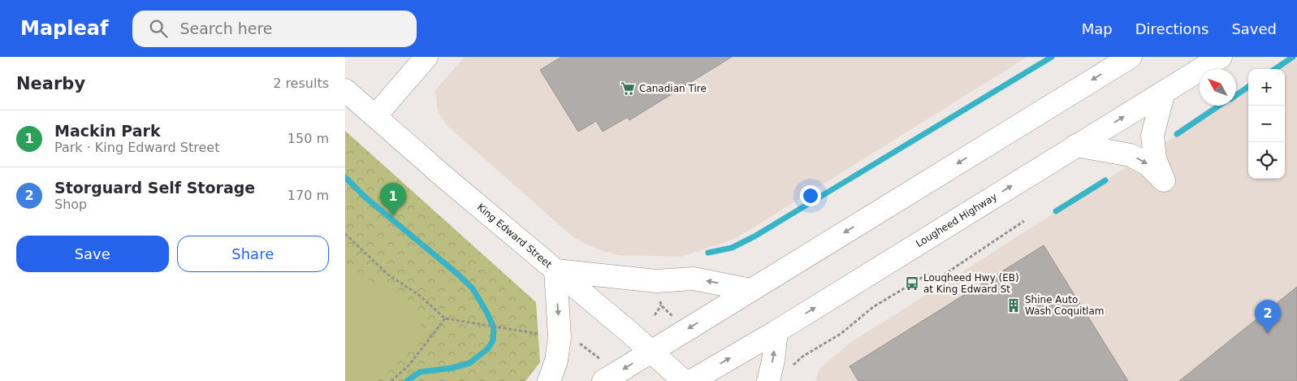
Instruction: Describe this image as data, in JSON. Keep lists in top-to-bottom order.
{
  "streets": {
    "main road": ["Lougheed Highway", "King Edward Street"]
  },
  "places": {
    "supermarket": ["Canadian Tire"],
    "bus stop": ["Lougheed Hwy (EB) at King Edward St"],
    "building": ["Shine Auto Wash Coquitlam"]
  },
  "north": "top left",
  "page": {
    "header": "Mapleaf",
    "search": "Search here",
    "nav": ["Map", "Directions", "Saved"],
    "heading": ["Nearby", "2 results"],
    "map_buttons": ["+", "−"],
    "list": [
      {
        "mark": "1",
        "name": "Mackin Park",
        "note": "Park · King Edward Street",
        "value": "150 m"
      },
      {
        "mark": "2",
        "name": "Storguard Self Storage",
        "note": "Shop",
        "value": "170 m"
      }
    ],
    "pins": ["1", "2"],
    "buttons": ["Save", "Share"]
  }
}
